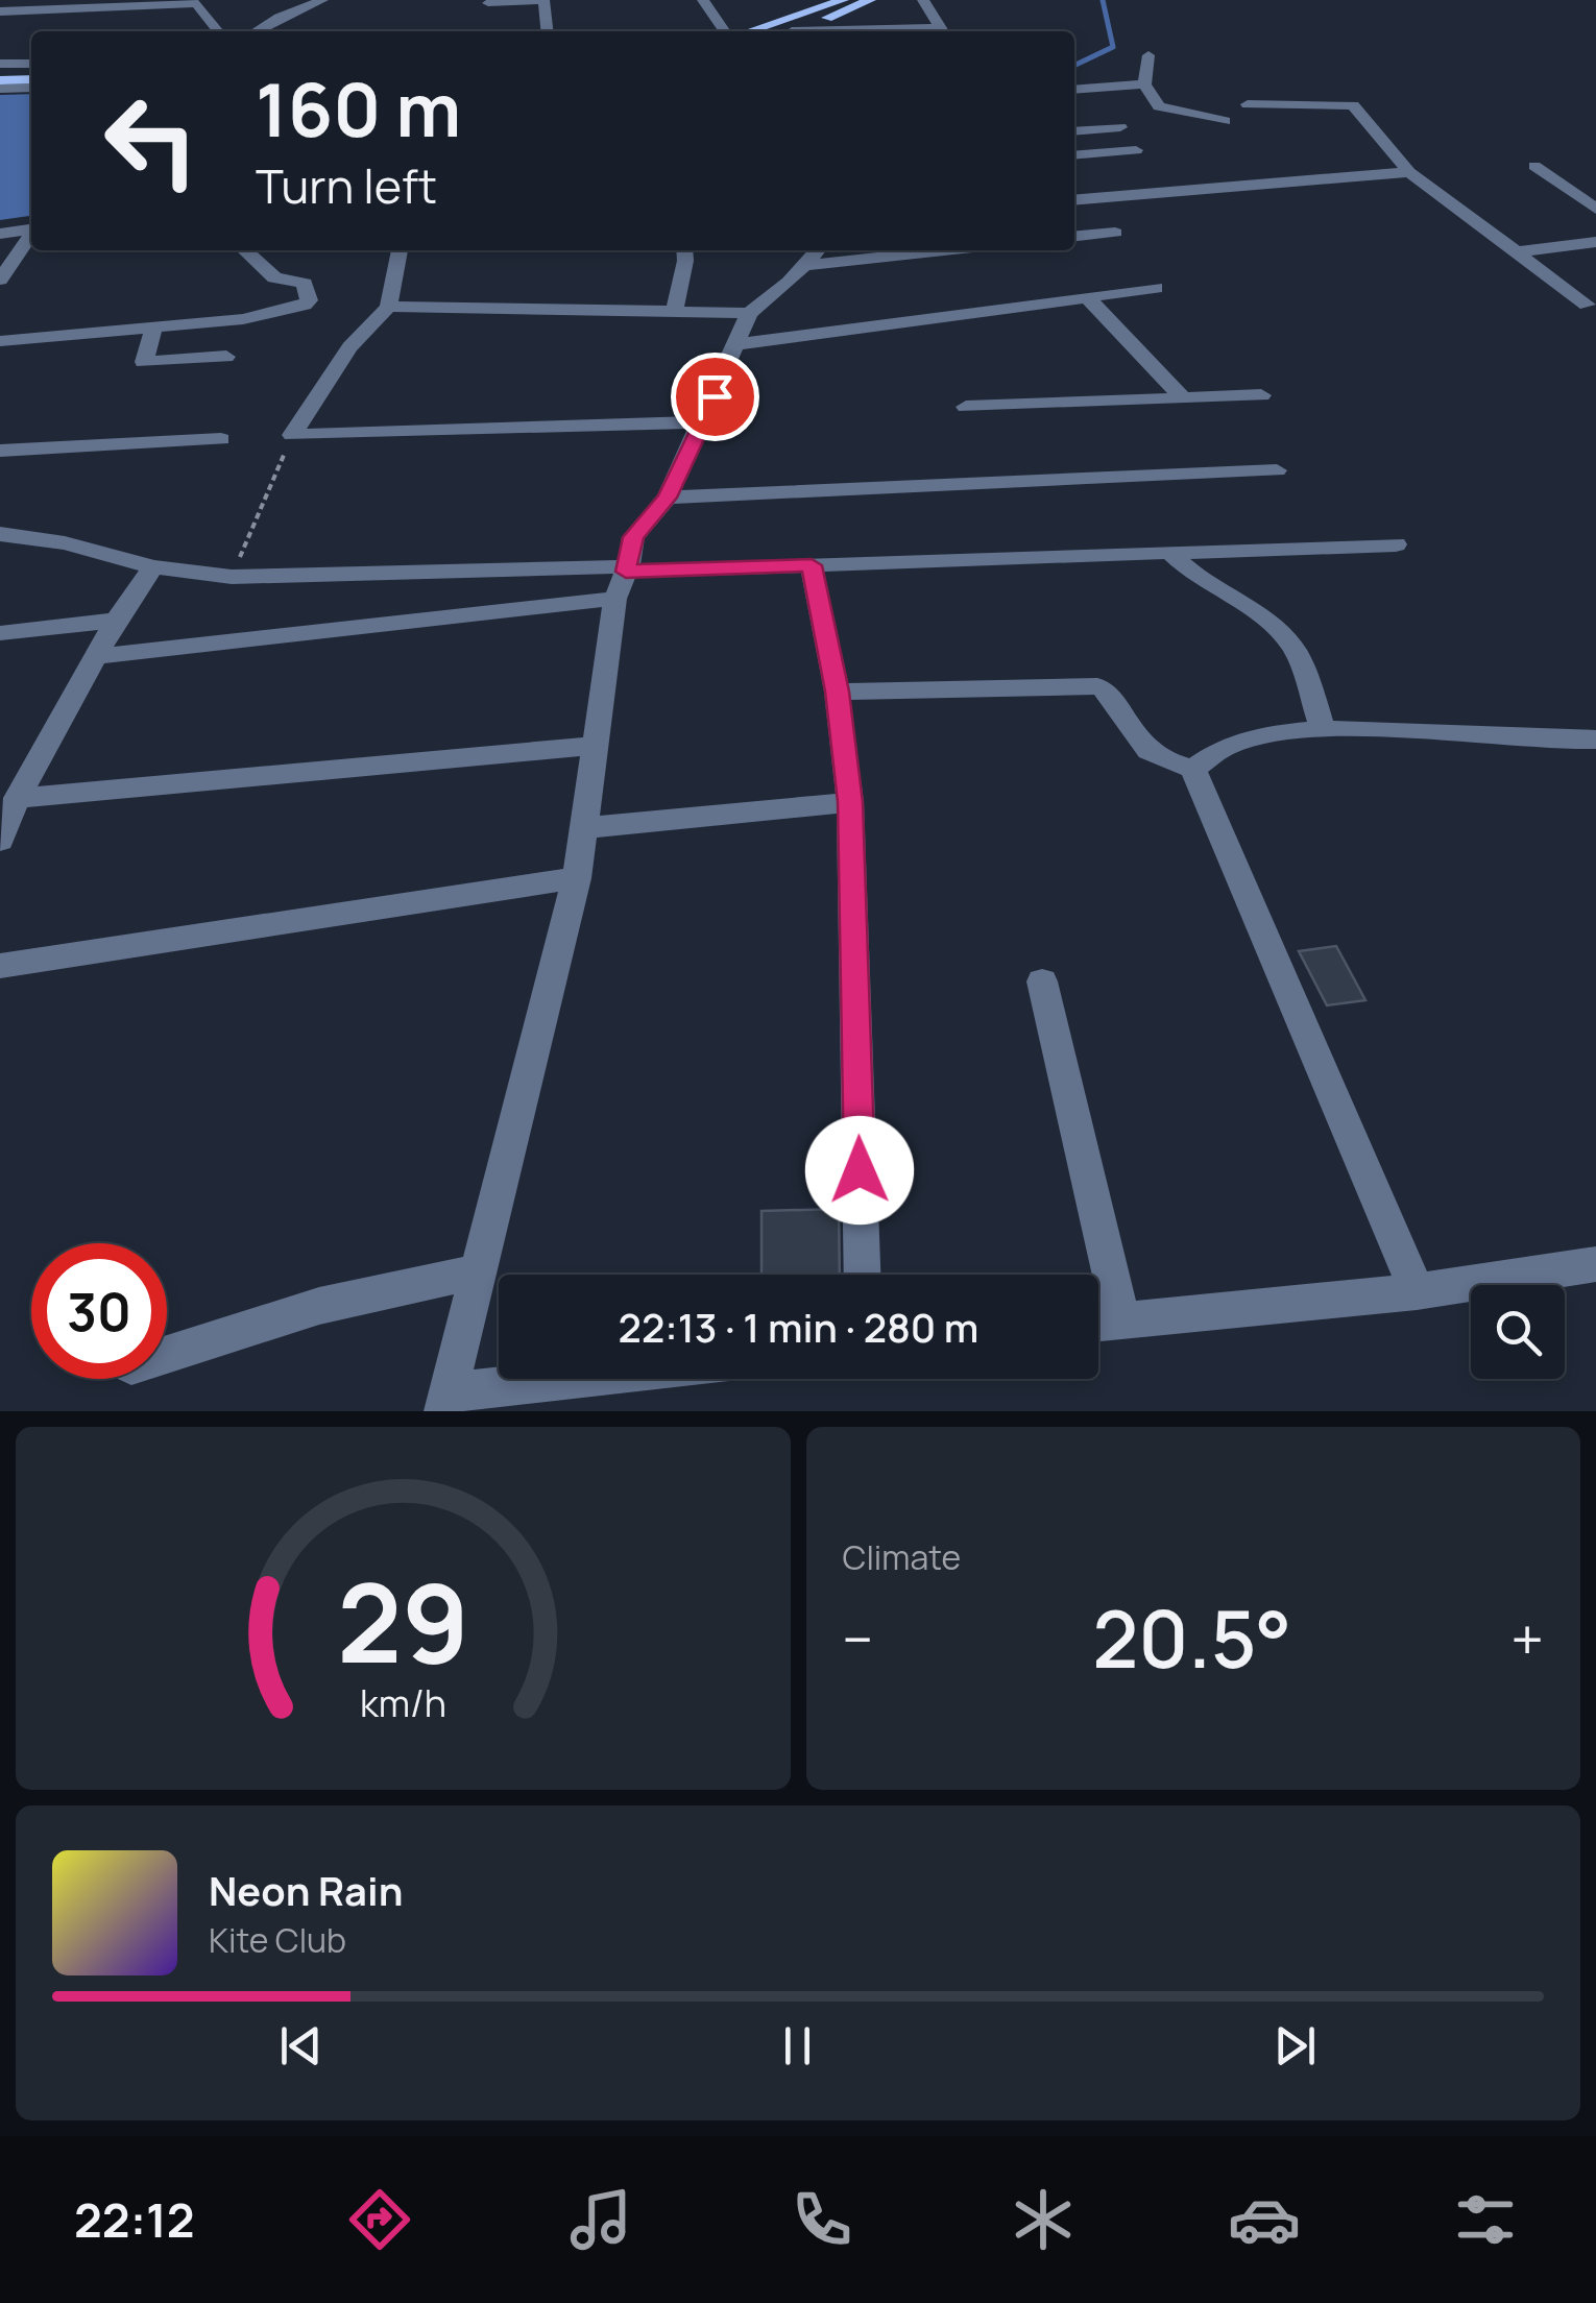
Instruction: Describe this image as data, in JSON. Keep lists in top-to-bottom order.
{
  "page": {
    "turn": ["160 m", "Turn left"],
    "limit": "30",
    "trip": "22:13 · 1 min · 280 m",
    "tile": "Climate",
    "heat": ["−", "20.5°", "+"],
    "song": ["Neon Rain", "Kite Club"],
    "tabs": "22:12",
    "gauge": ["29", "km/h"]
  }
}
